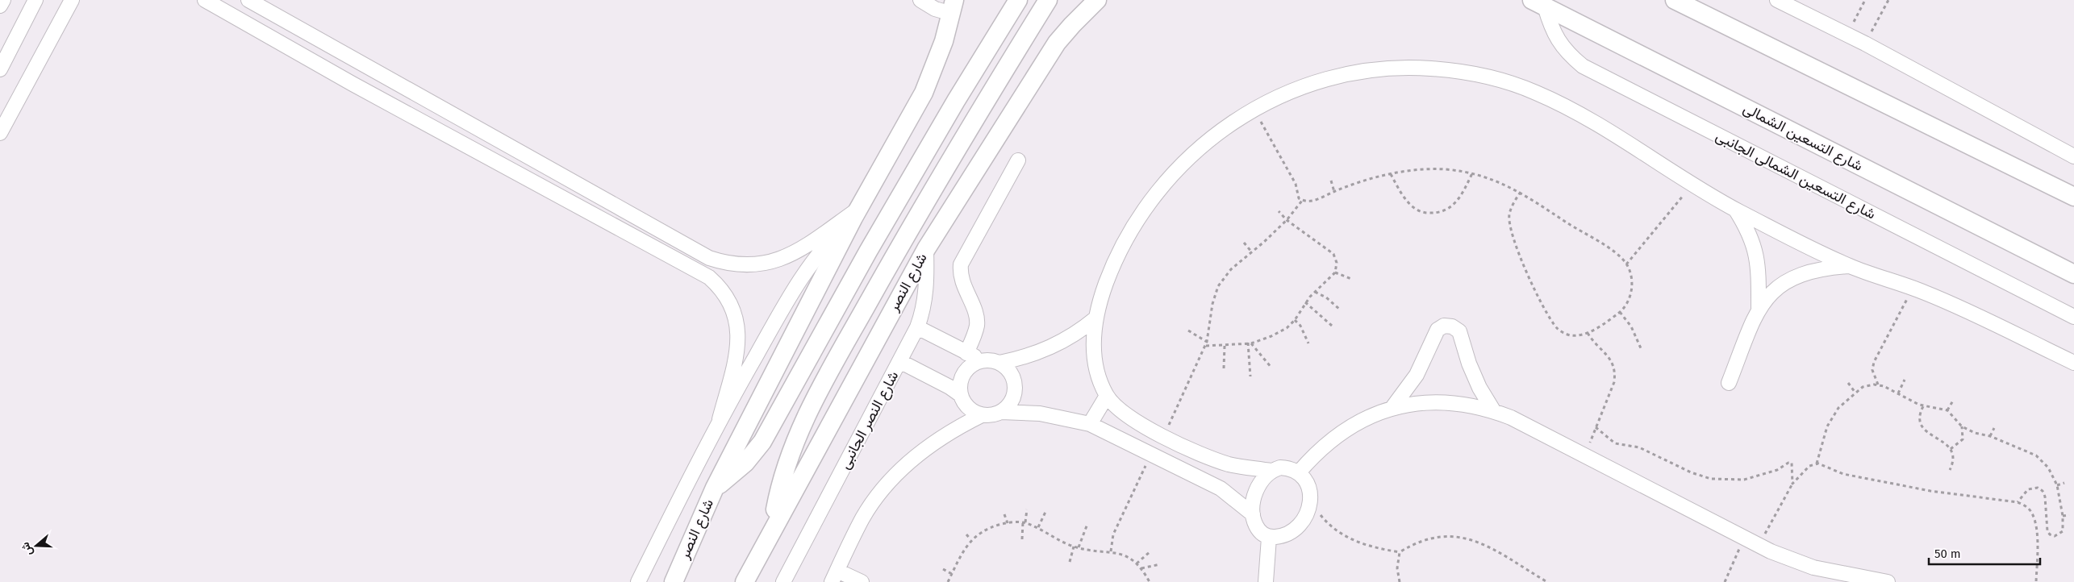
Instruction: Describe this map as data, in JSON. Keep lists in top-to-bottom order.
{
  "streets": {
    "main road": ["شارع التسعين الشمالى", "شارع النصر"],
    "street": ["شارع التسعين الشمالى الجانبى", "شارع النصر الجانبى"]
  },
  "crossings": [
    ["شارع التسعين الشمالى", "شارع التسعين الشمالى الجانبى"],
    ["شارع النصر", "شارع النصر الجانبى"]
  ],
  "scale_bar": "50 m",
  "north": "left"
}
